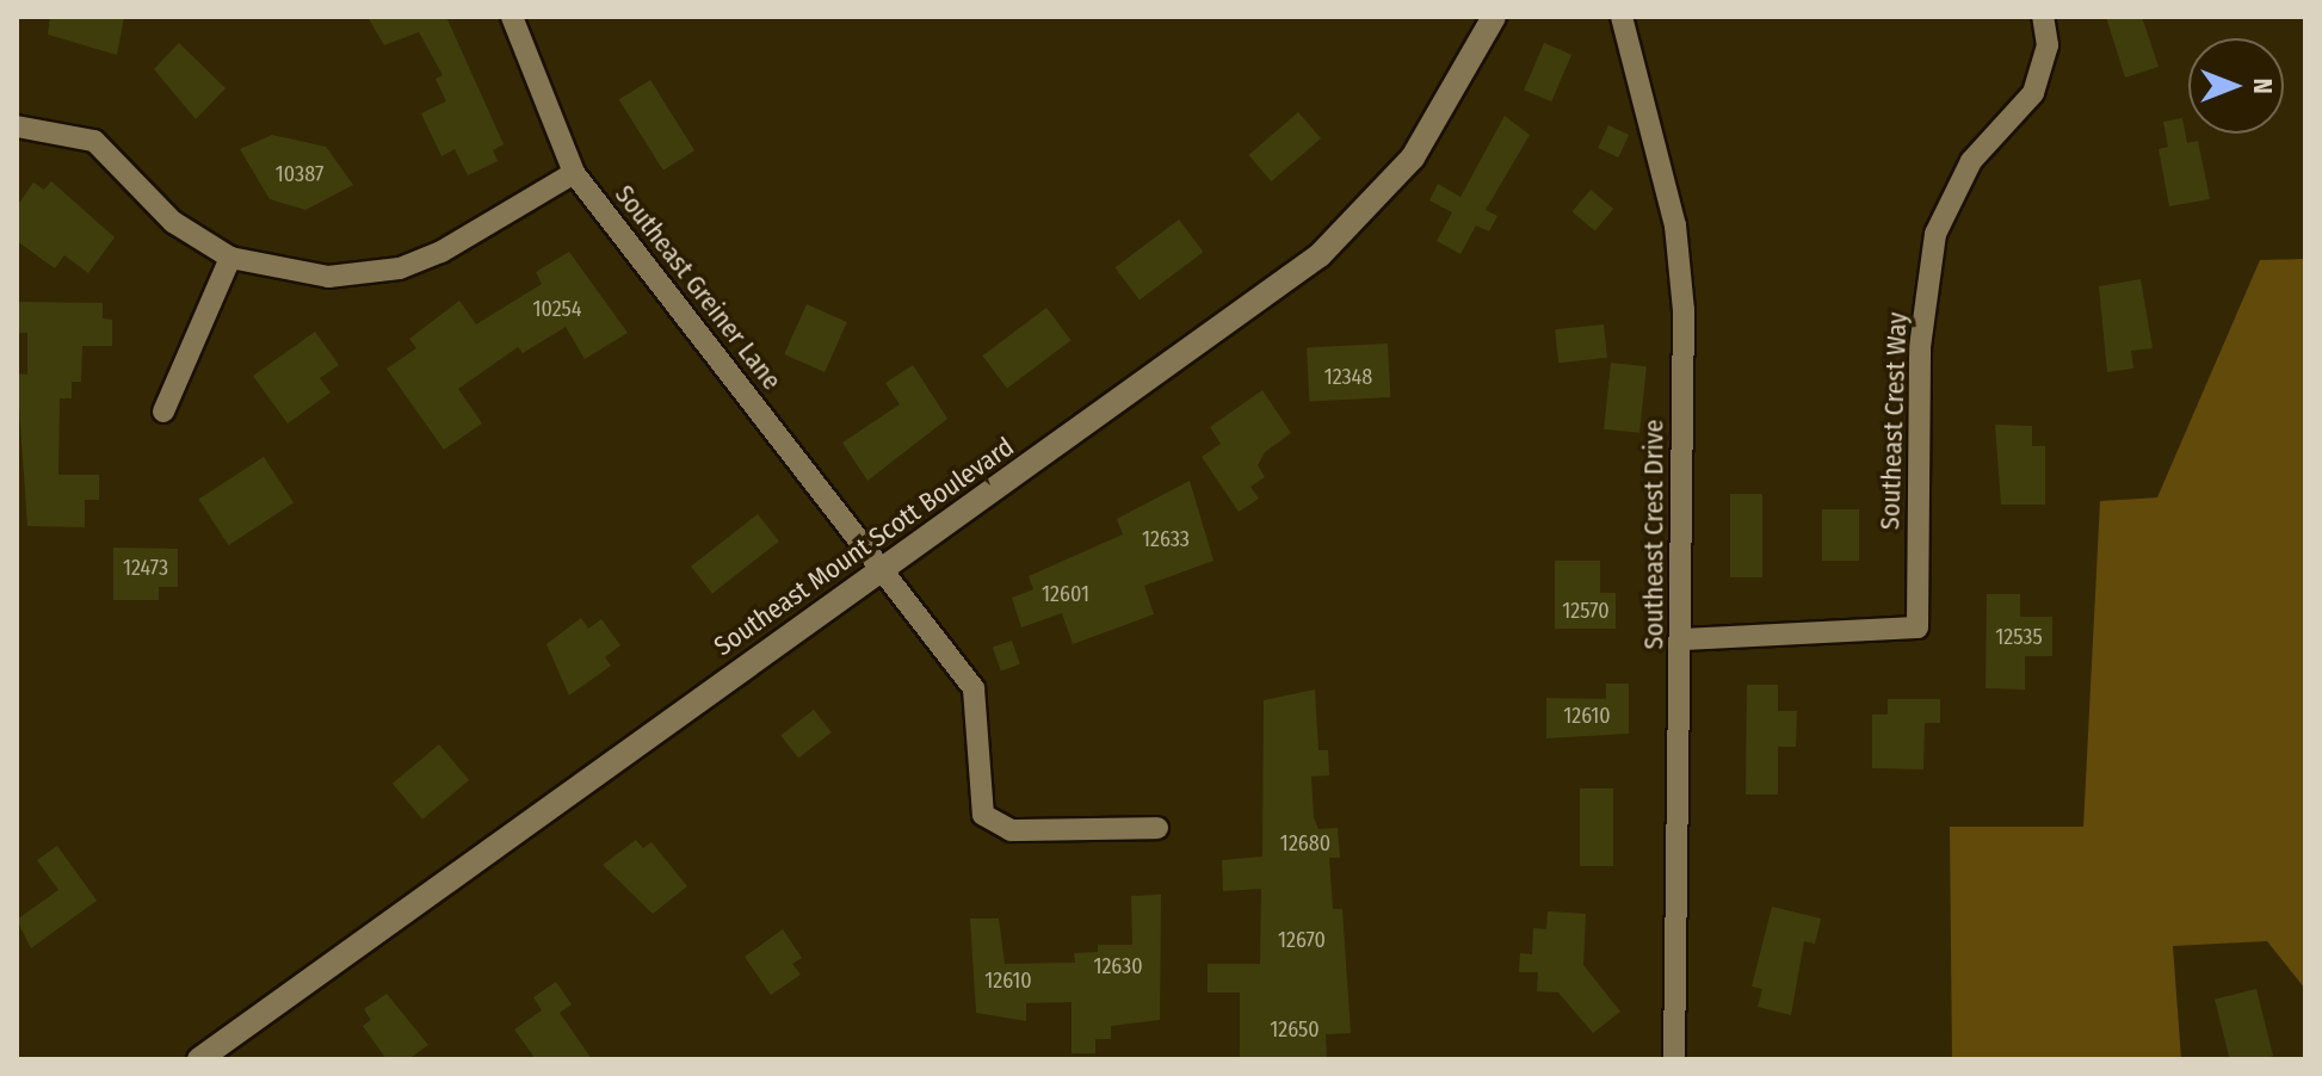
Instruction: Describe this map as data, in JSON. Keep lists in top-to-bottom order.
{
  "streets": {
    "main road": ["Southeast Mount Scott Boulevard"],
    "street": ["Southeast Greiner Lane", "Southeast Crest Way", "Southeast Crest Drive"]
  },
  "crossings": [
    ["Southeast Greiner Lane", "Southeast Mount Scott Boulevard"],
    ["Southeast Crest Way", "Southeast Crest Drive"]
  ],
  "house_numbers": [
    "10387",
    "10254",
    "12348",
    "12633",
    "12473",
    "12601",
    "12570",
    "12535",
    "12610",
    "12680",
    "12670",
    "12630",
    "12610",
    "12650"
  ],
  "north": "right"
}
